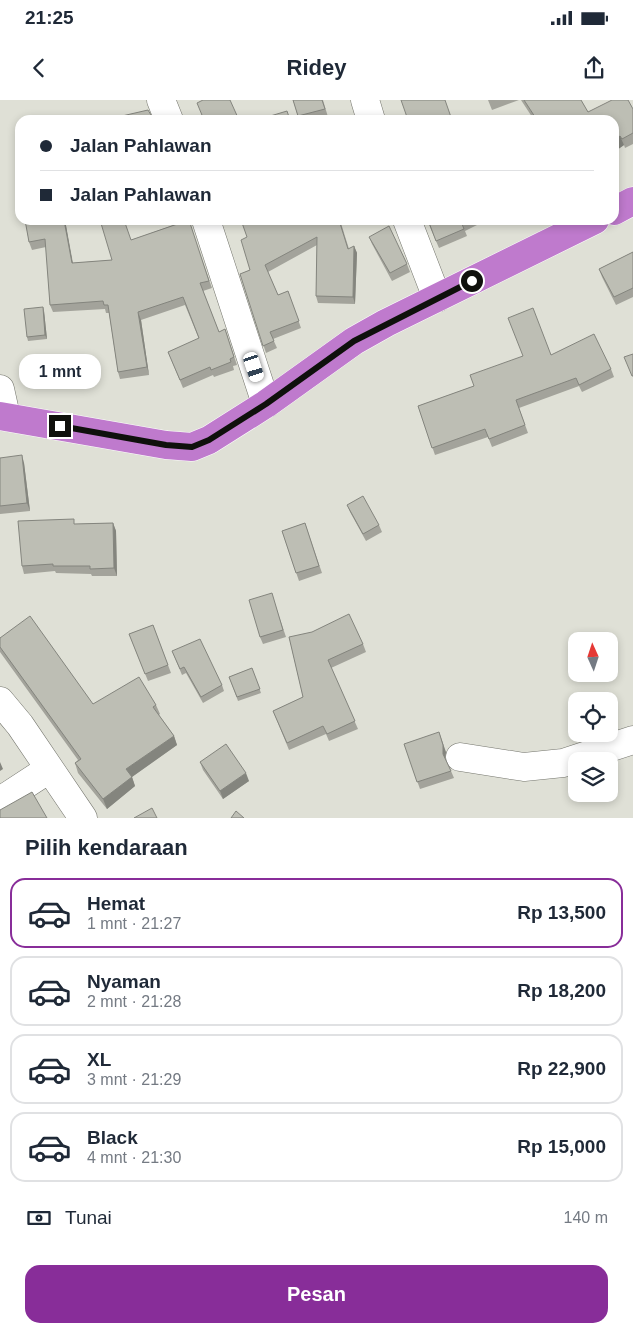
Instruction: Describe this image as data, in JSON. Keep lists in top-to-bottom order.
{
  "north": "top",
  "page": {
    "status": "21:25",
    "header": "Ridey",
    "banner": ["Jalan Pahlawan", "Jalan Pahlawan"],
    "bubble": "1 mnt",
    "heading": "Pilih kendaraan",
    "list": [
      {
        "name": "Hemat",
        "note": "1 mnt · 21:27",
        "value": "Rp 13,500"
      },
      {
        "name": "Nyaman",
        "note": "2 mnt · 21:28",
        "value": "Rp 18,200"
      },
      {
        "name": "XL",
        "note": "3 mnt · 21:29",
        "value": "Rp 22,900"
      },
      {
        "name": "Black",
        "note": "4 mnt · 21:30",
        "value": "Rp 15,000"
      }
    ],
    "pay": ["Tunai", "140 m"],
    "buttons": "Pesan"
  }
}
